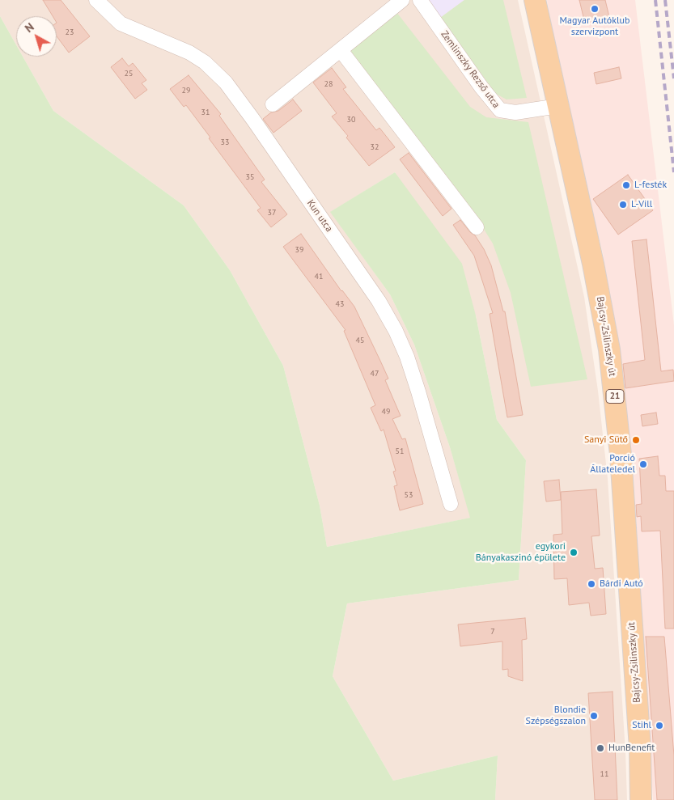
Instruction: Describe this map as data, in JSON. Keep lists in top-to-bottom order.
{
  "streets": {
    "main road": ["Bajcsy-Zsilinszky út", "21"],
    "street": ["Zemlinszky Rezső utca", "Kun utca"]
  },
  "crossings": [
    ["Zemlinszky Rezső utca", "Bajcsy-Zsilinszky út"]
  ],
  "places": [
    "Magyar Autóklub szervizpont",
    "L-festék",
    "L-Vill",
    "Sanyi Sütő",
    "Porció Állateledel",
    "egykori Bányakaszinó épülete",
    "Bárdi Autó",
    "Blondie Szépségszalon",
    "Stihl",
    "HunBenefit"
  ],
  "house_numbers": [
    "23",
    "25",
    "28",
    "29",
    "31",
    "30",
    "33",
    "32",
    "35",
    "37",
    "39",
    "41",
    "43",
    "45",
    "47",
    "49",
    "51",
    "53",
    "7",
    "11"
  ],
  "north": "top left"
}
